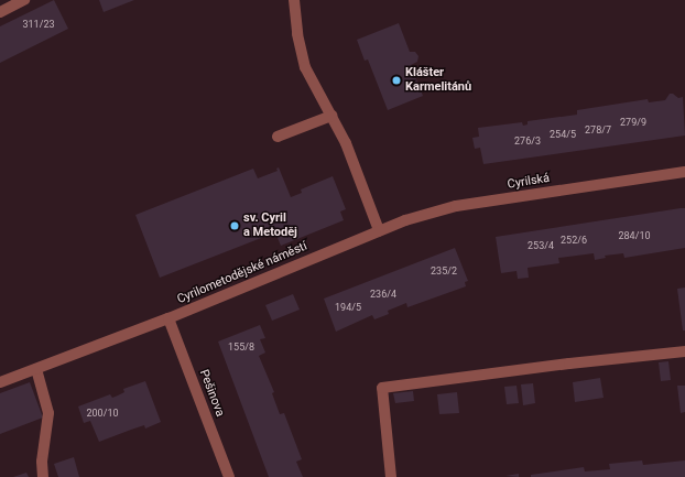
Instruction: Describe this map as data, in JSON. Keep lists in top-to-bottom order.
{
  "streets": {
    "street": ["Cyrilská", "Cyrilometodějské náměstí", "Pešinova"]
  },
  "crossings": [
    ["Cyrilská", "Cyrilometodějské náměstí"],
    ["Cyrilometodějské náměstí", "Pešinova"]
  ],
  "places": ["Klášter Karmelitánů", "sv. Cyril a Metoděj"],
  "house_numbers": [
    "311/23",
    "279/9",
    "278/7",
    "254/5",
    "276/3",
    "284/10",
    "252/6",
    "253/4",
    "235/2",
    "236/4",
    "194/5",
    "155/8",
    "200/10"
  ]
}
